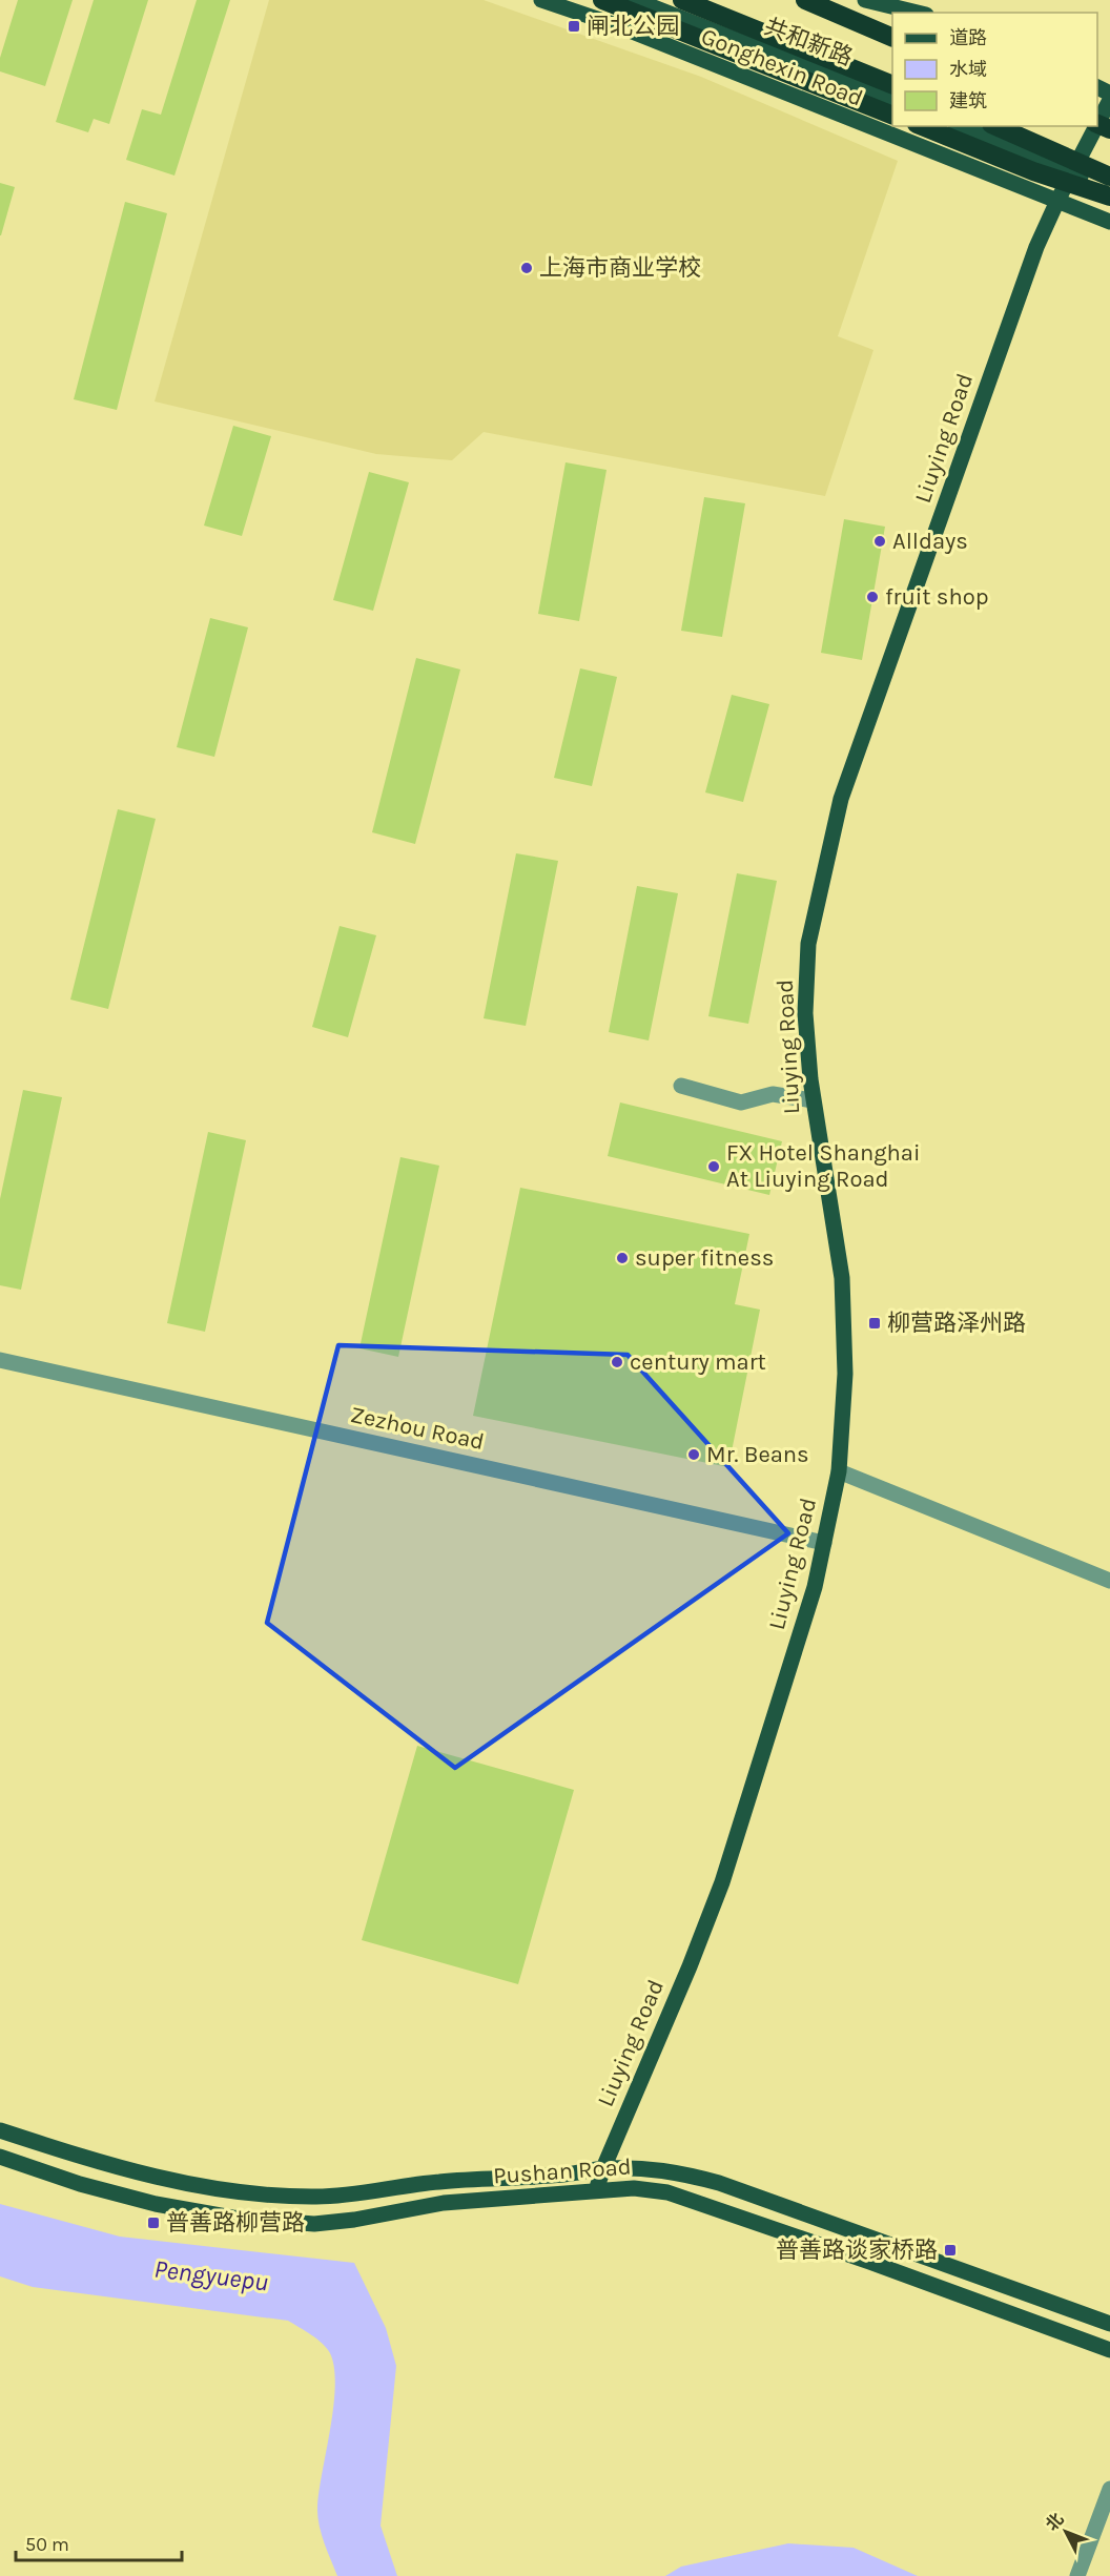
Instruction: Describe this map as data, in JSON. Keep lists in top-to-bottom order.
{
  "streets": {
    "main road": [
      "共和新路",
      "Gonghexin Road",
      "Liuying Road",
      "Pushan Road"
    ],
    "street": ["Zezhou Road"]
  },
  "crossings": [
    ["Gonghexin Road", "Liuying Road"],
    ["Liuying Road", "Zezhou Road"],
    ["Liuying Road", "Pushan Road"]
  ],
  "water": ["Pengyuepu"],
  "places": {
    "transit": [
      "闸北公园",
      "柳营路泽州路",
      "普善路柳营路",
      "普善路谈家桥路"
    ],
    "other": [
      "上海市商业学校",
      "Alldays",
      "fruit shop",
      "FX Hotel Shanghai At Liuying Road",
      "super fitness",
      "century mart",
      "Mr. Beans"
    ]
  },
  "legend": ["道路", "水域", "建筑"],
  "scale_bar": "50 m",
  "north": "top left"
}
